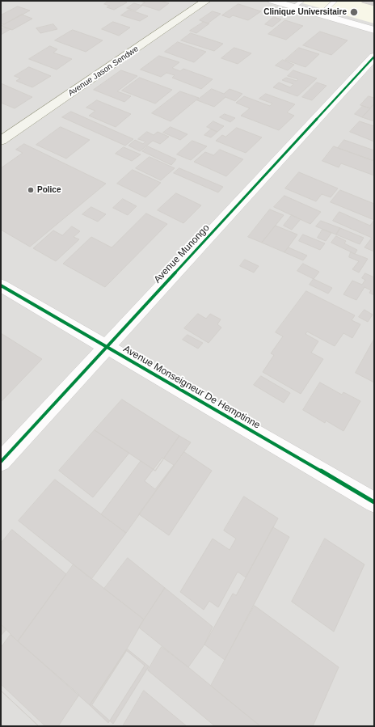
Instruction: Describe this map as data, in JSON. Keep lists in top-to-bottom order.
{
  "streets": {
    "street": ["Avenue Jason Sendwe", "Avenue Munongo", "Avenue Monseigneur De Hemptinne"]
  },
  "crossings": [
    ["Avenue Munongo", "Avenue Monseigneur De Hemptinne"]
  ],
  "places": ["Clinique Universitaire", "Police"]
}
